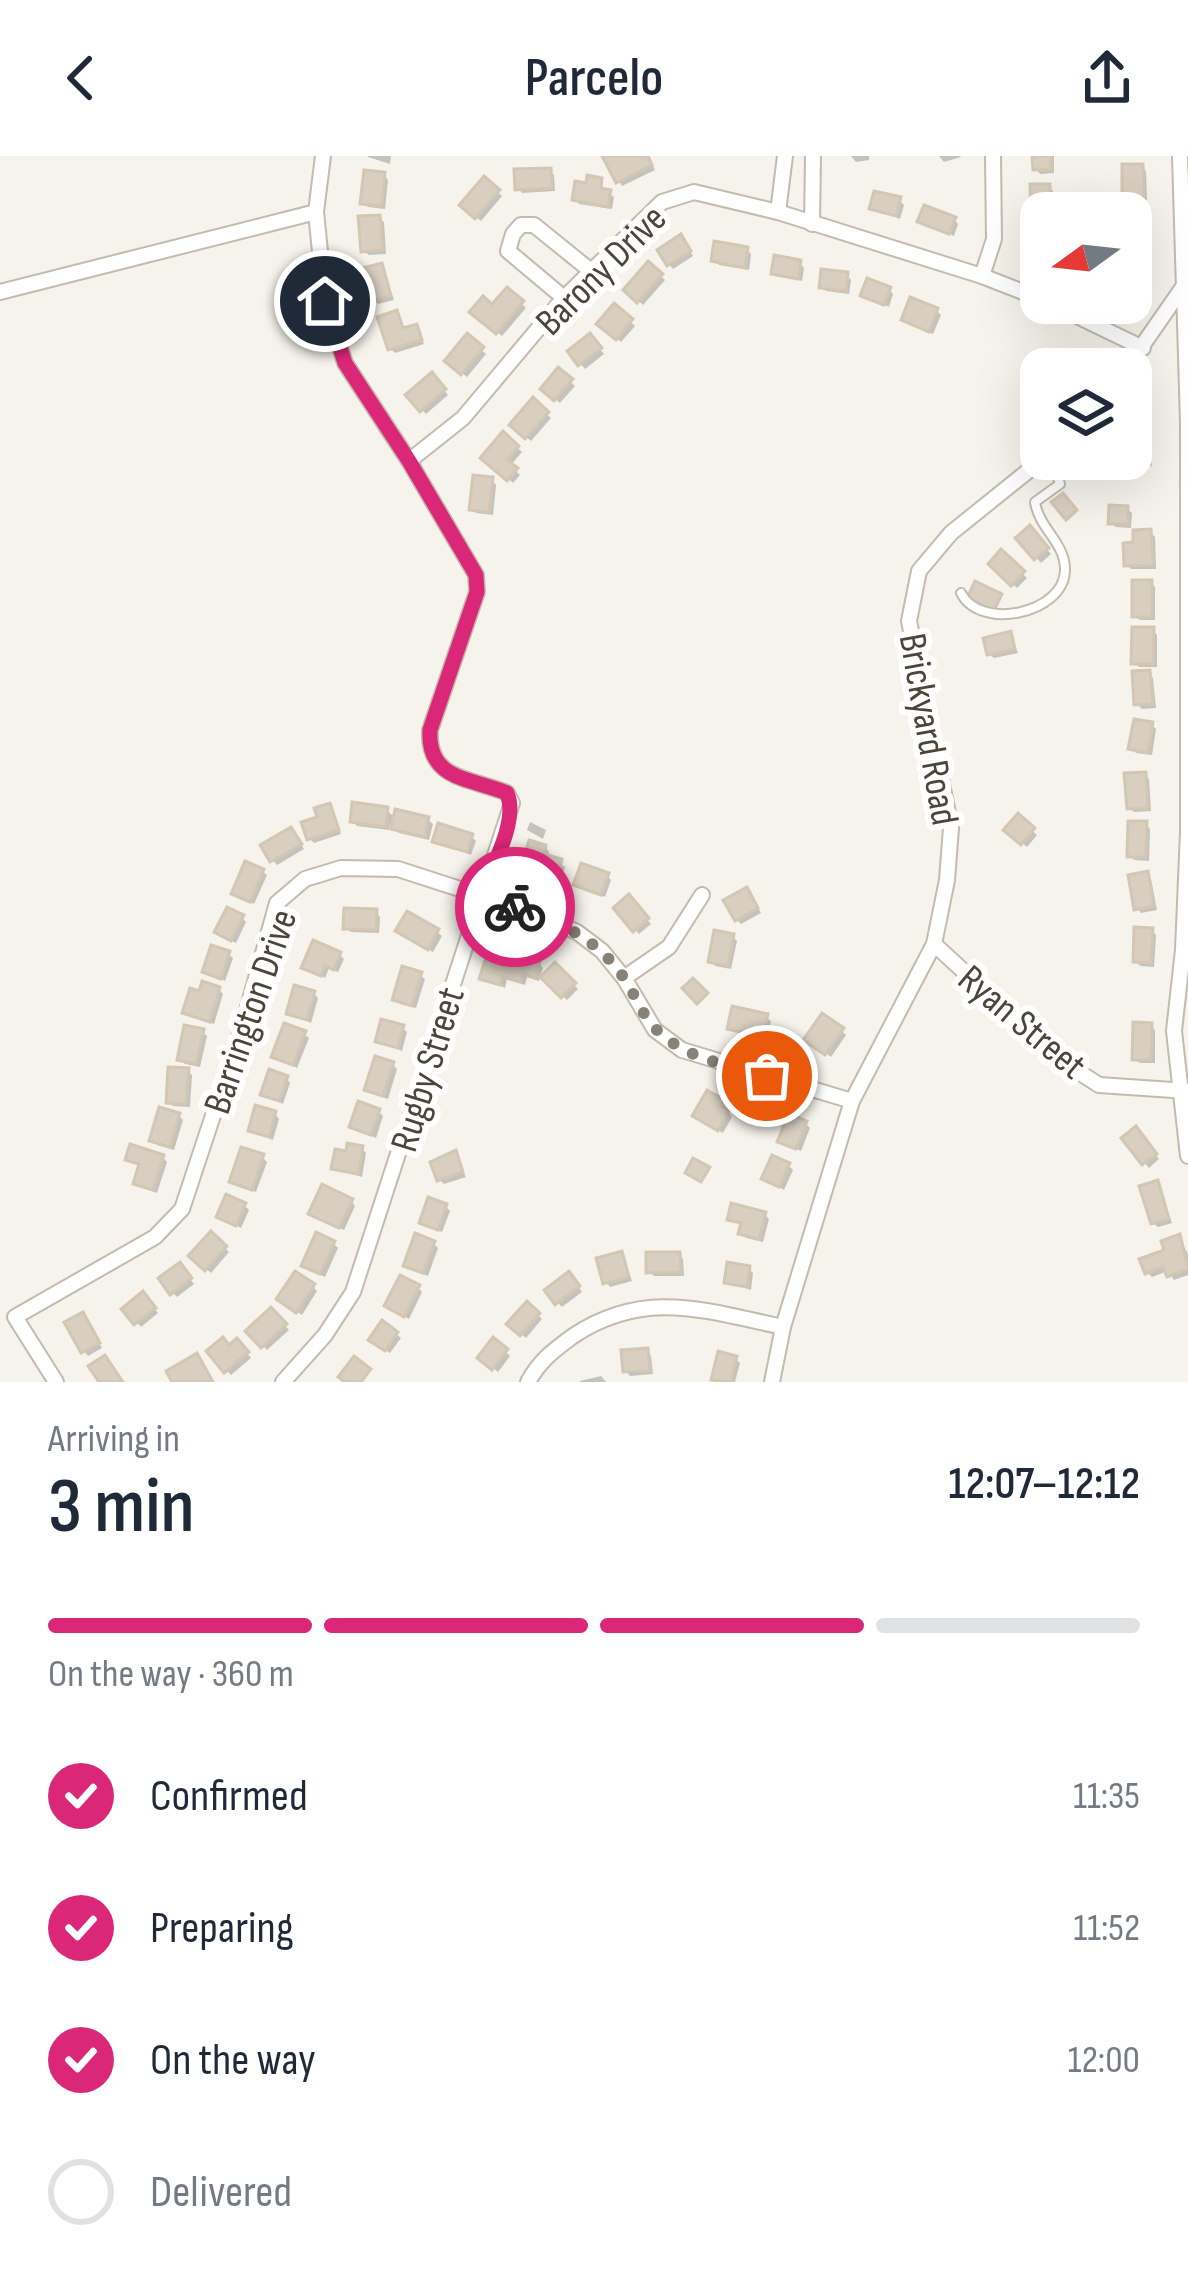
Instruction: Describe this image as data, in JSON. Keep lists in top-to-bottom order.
{
  "streets": {
    "street": [
      "Barony Drive",
      "Brickyard Road",
      "Barrington Drive",
      "Ryan Street",
      "Rugby Street"
    ]
  },
  "crossings": [
    ["Barony Drive", "Rugby Street"],
    ["Brickyard Road", "Barrington Drive"],
    ["Brickyard Road", "Ryan Street"],
    ["Barrington Drive", "Rugby Street"]
  ],
  "north": "left",
  "page": {
    "header": "Parcelo",
    "heading": ["3 min", "Arriving in", "12:07–12:12"],
    "bar": "On the way · 360 m",
    "list": [
      ["Confirmed", "11:35"],
      ["Preparing", "11:52"],
      ["On the way", "12:00"],
      "Delivered"
    ]
  }
}
